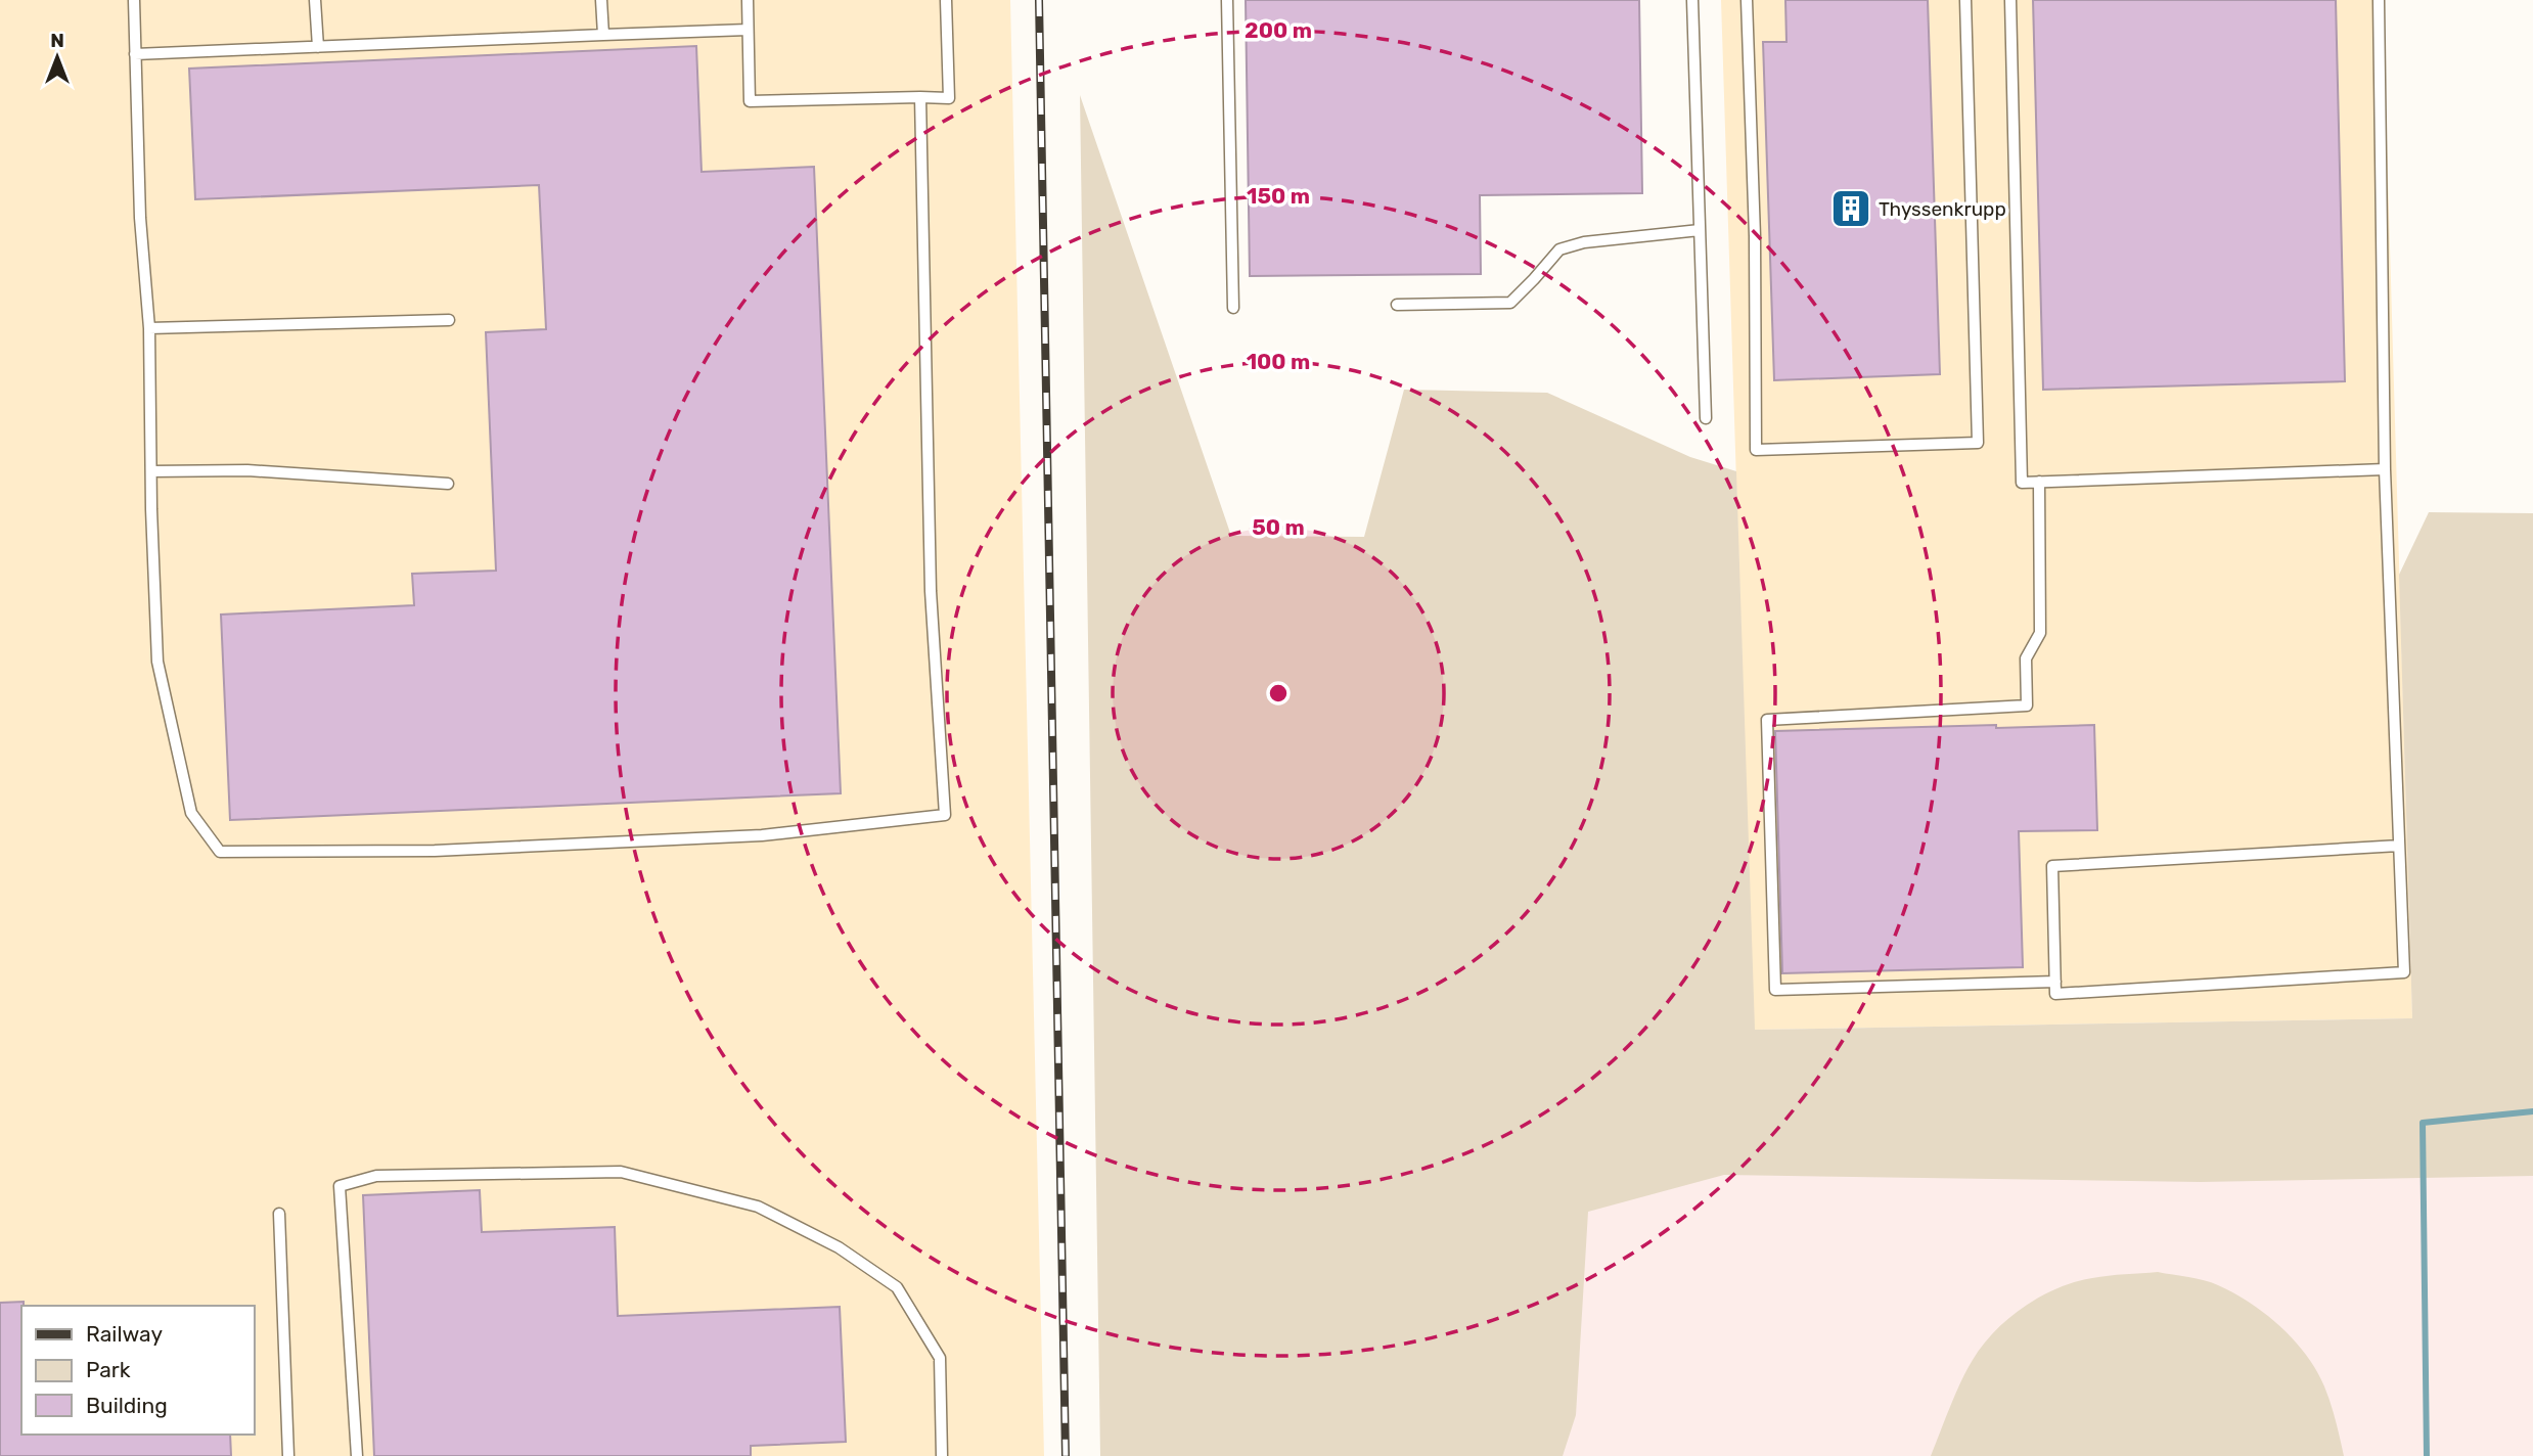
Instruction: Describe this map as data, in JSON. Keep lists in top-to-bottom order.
{
  "places": {
    "building": ["Thyssenkrupp"]
  },
  "legend": ["Railway", "Park", "Building"],
  "north": "top",
  "rings": [
    "200 m",
    "150 m",
    "100 m",
    "50 m"
  ]
}
